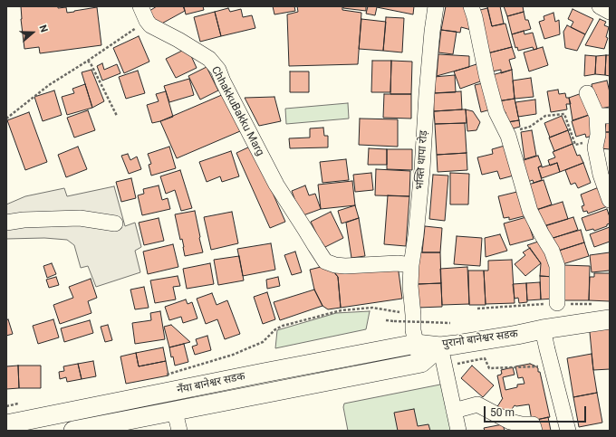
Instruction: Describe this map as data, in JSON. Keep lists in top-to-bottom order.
{
  "streets": {
    "main road": ["पुरानो बानेश्वर सडक", "नँया बानेश्वर सडक"],
    "street": ["ChhakkuBakku Marg", "भक्ति थापा रोड़"]
  },
  "crossings": [
    ["ChhakkuBakku Marg", "भक्ति थापा रोड़"],
    ["भक्ति थापा रोड़", "पुरानो बानेश्वर सडक"],
    ["भक्ति थापा रोड़", "नँया बानेश्वर सडक"],
    ["पुरानो बानेश्वर सडक", "नँया बानेश्वर सडक"]
  ],
  "scale_bar": "50 m",
  "north": "right"
}
